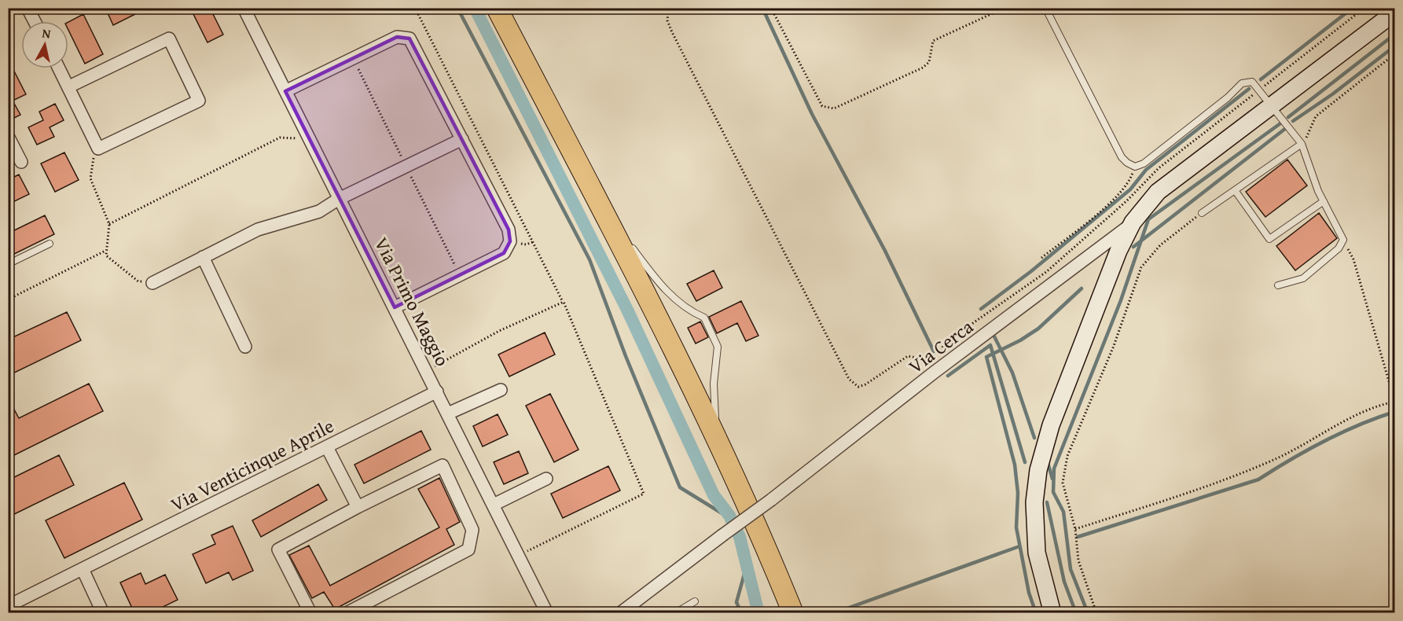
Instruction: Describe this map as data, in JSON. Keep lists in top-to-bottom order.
{
  "streets": {
    "street": ["Via Primo Maggio", "Via Cerca", "Via Venticinque Aprile"]
  },
  "crossings": [
    ["Via Primo Maggio", "Via Venticinque Aprile"]
  ],
  "north": "top"
}
